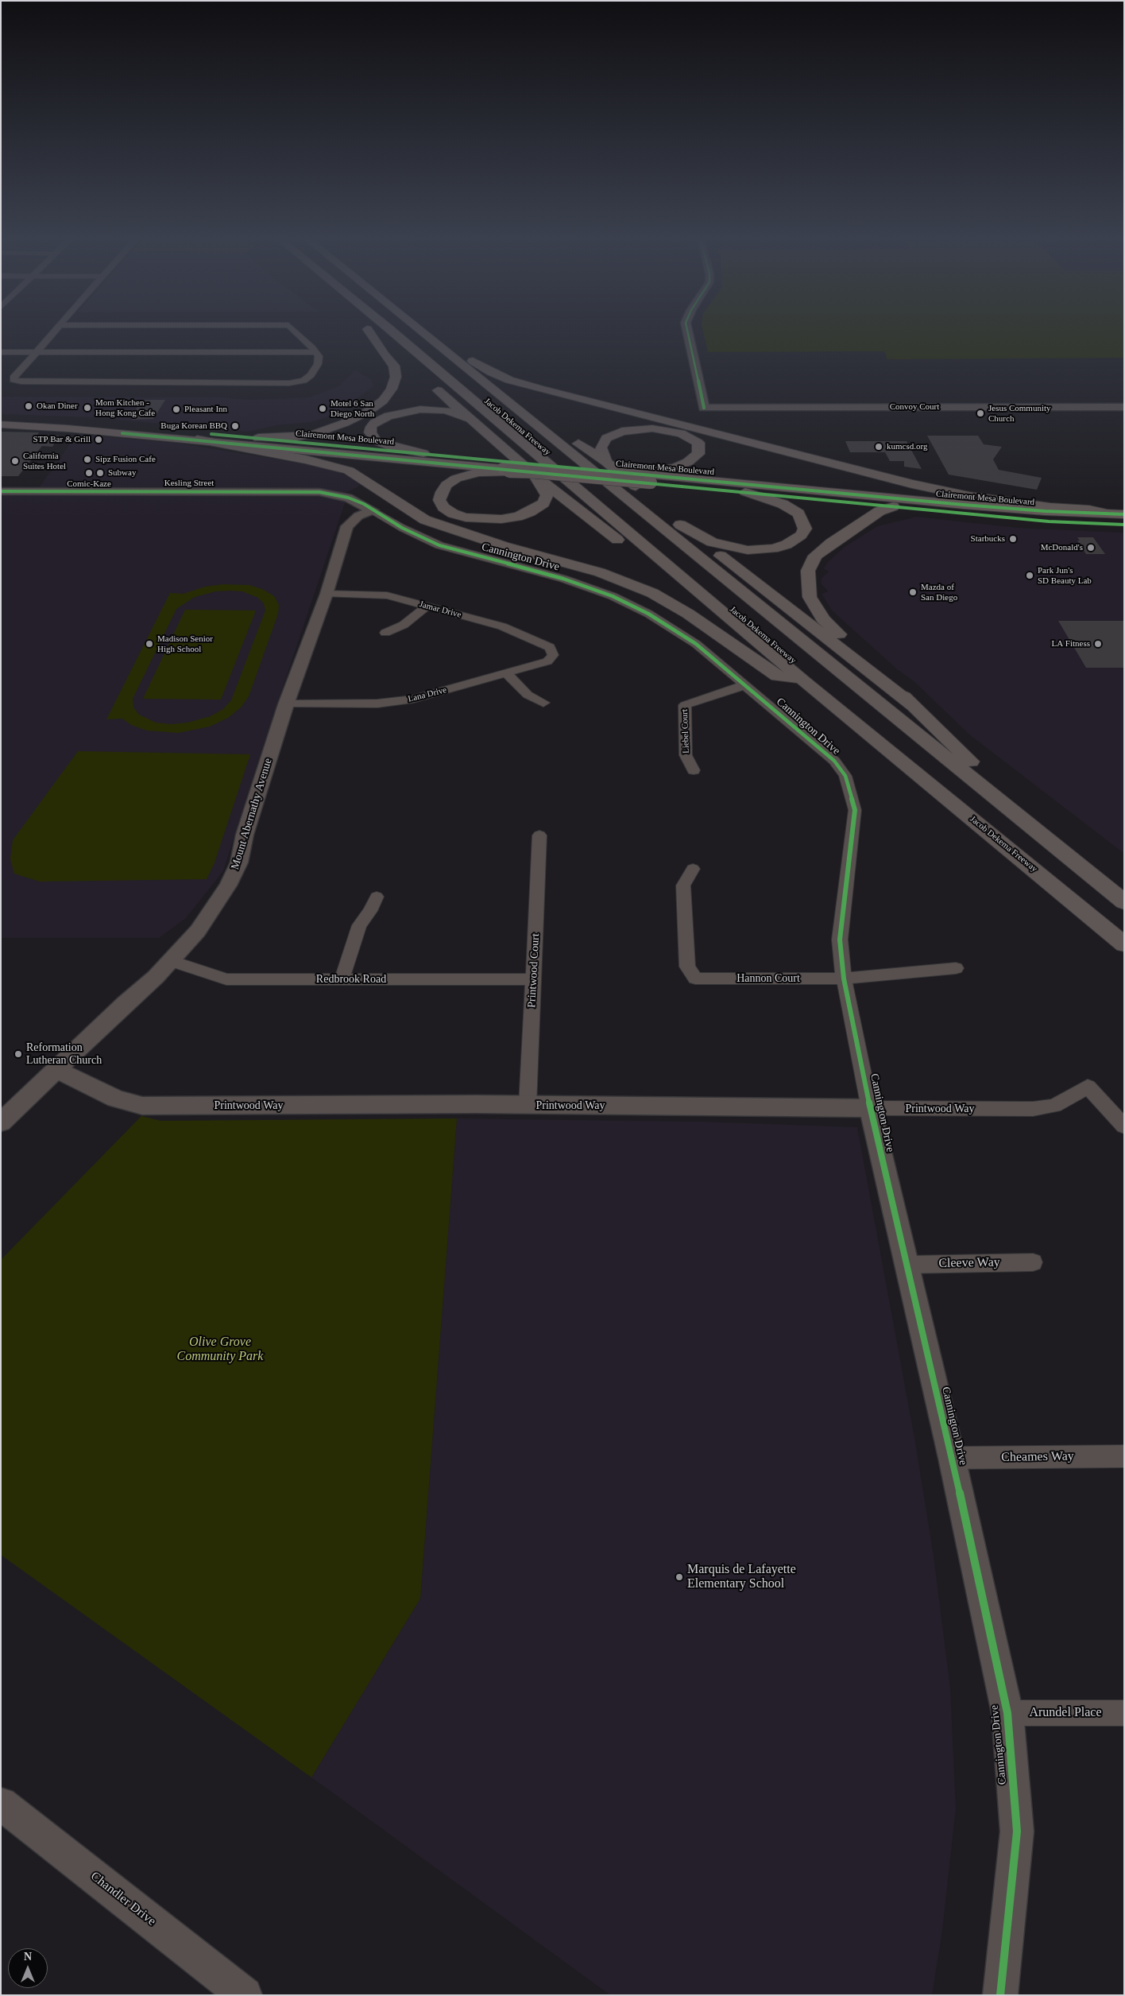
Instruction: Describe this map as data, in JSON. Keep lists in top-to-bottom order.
{
  "streets": {
    "highway": ["Jacob Dekema Freeway"],
    "main road": ["Clairemont Mesa Boulevard"],
    "street": [
      "Convoy Court",
      "Kesling Street",
      "Cannington Drive",
      "Jamar Drive",
      "Lana Drive",
      "Liebel Court",
      "Mount Abernathy Avenue",
      "Printwood Court",
      "Hannon Court",
      "Redbrook Road",
      "Printwood Way",
      "Cleeve Way",
      "Cheames Way",
      "Arundel Place",
      "Chandler Drive"
    ]
  },
  "crossings": [
    ["Kesling Street", "Cannington Drive"],
    ["Kesling Street", "Mount Abernathy Avenue"],
    ["Cannington Drive", "Liebel Court"],
    ["Cannington Drive", "Mount Abernathy Avenue"],
    ["Cannington Drive", "Hannon Court"],
    ["Cannington Drive", "Printwood Way"],
    ["Cannington Drive", "Cleeve Way"],
    ["Cannington Drive", "Cheames Way"],
    ["Cannington Drive", "Arundel Place"],
    ["Jamar Drive", "Lana Drive"],
    ["Jamar Drive", "Mount Abernathy Avenue"],
    ["Lana Drive", "Mount Abernathy Avenue"],
    ["Mount Abernathy Avenue", "Redbrook Road"],
    ["Mount Abernathy Avenue", "Printwood Way"],
    ["Printwood Court", "Redbrook Road"],
    ["Printwood Court", "Printwood Way"]
  ],
  "parks": ["Olive Grove Community Park"],
  "places": [
    "Okan Diner",
    "Mom Kitchen - Hong Kong Cafe",
    "Motel 6 San Diego North",
    "Pleasant Inn",
    "Jesus Community Church",
    "Buga Korean BBQ",
    "STP Bar & Grill",
    "kumcsd.org",
    "Sipz Fusion Cafe",
    "California Suites Hotel",
    "Comic-Kaze",
    "Subway",
    "Starbucks",
    "McDonald's",
    "Park Jun's SD Beauty Lab",
    "Mazda of San Diego",
    "Madison Senior High School",
    "LA Fitness",
    "Reformation Lutheran Church",
    "Marquis de Lafayette Elementary School"
  ],
  "north": "top"
}
